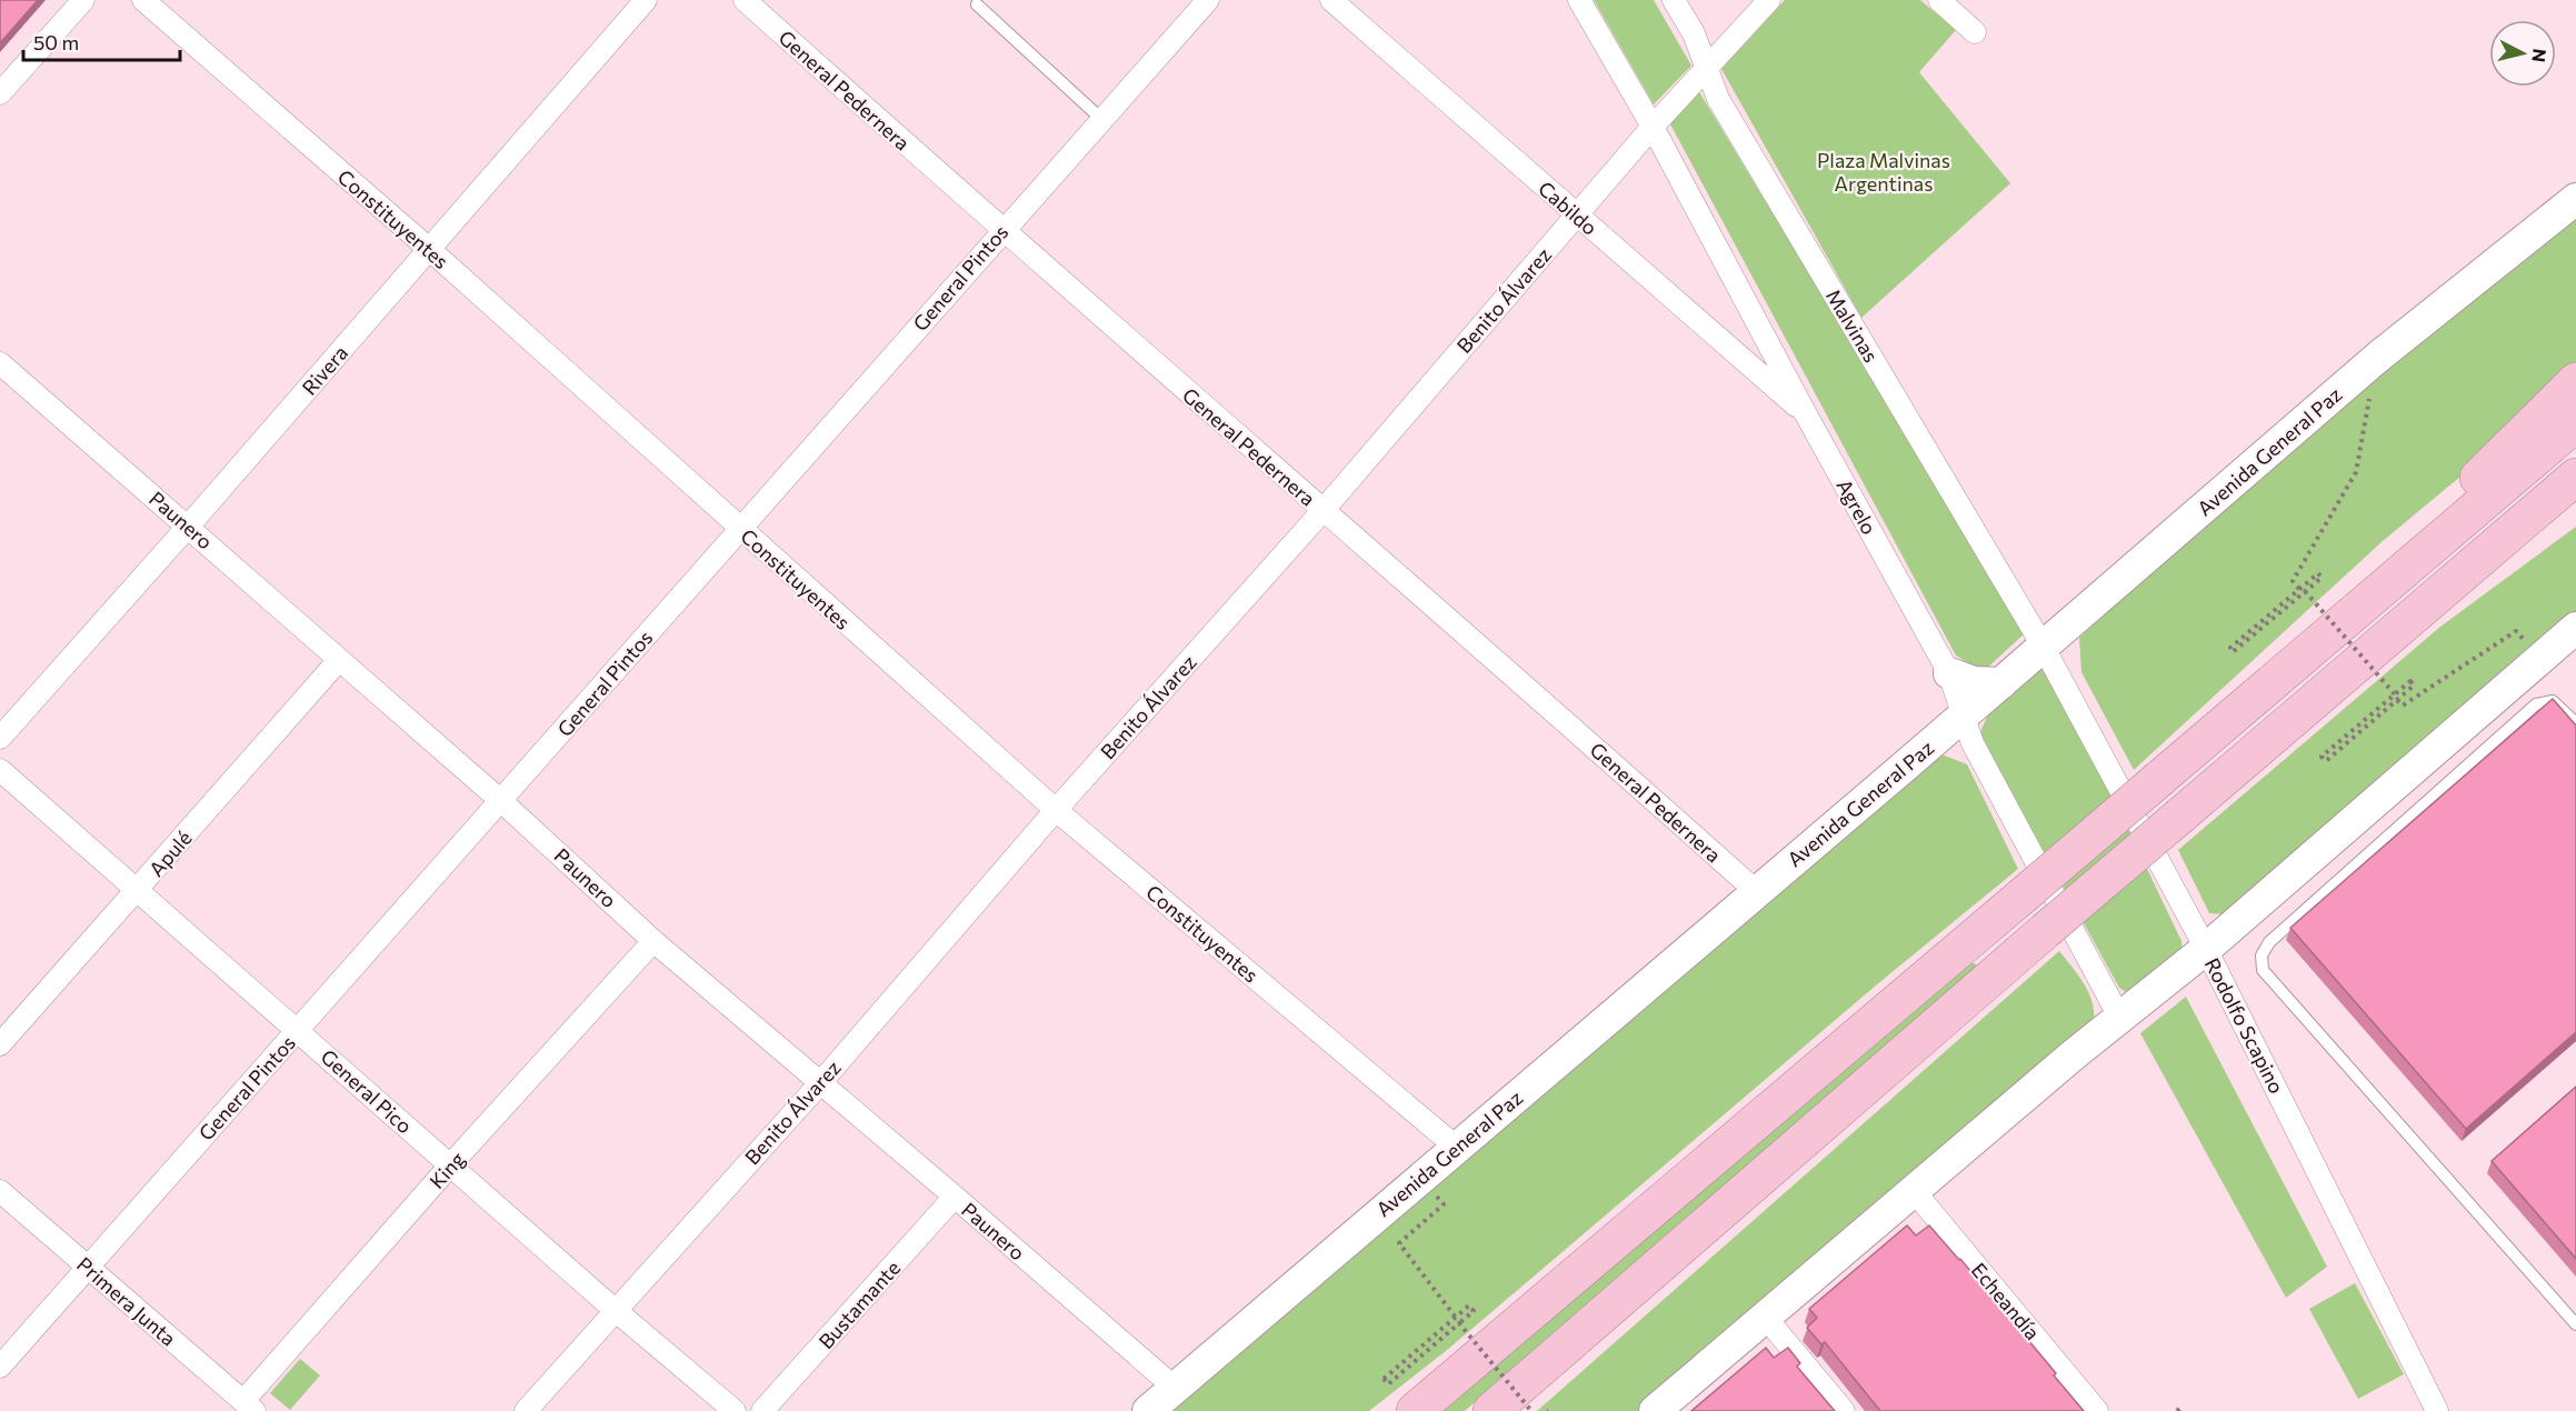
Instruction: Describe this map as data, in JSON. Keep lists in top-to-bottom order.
{
  "streets": {
    "street": [
      "General Pedernera",
      "Cabildo",
      "Constituyentes",
      "General Pintos",
      "Benito Álvarez",
      "Malvinas",
      "Rivera",
      "Avenida General Paz",
      "Agrelo",
      "Paunero",
      "Apulé",
      "Rodolfo Scapino",
      "General Pico",
      "King",
      "Primera Junta",
      "Echeandía",
      "Bustamante"
    ]
  },
  "crossings": [
    ["General Pedernera", "General Pintos"],
    ["General Pedernera", "Benito Álvarez"],
    ["General Pedernera", "Avenida General Paz"],
    ["Cabildo", "Benito Álvarez"],
    ["Cabildo", "Agrelo"],
    ["Constituyentes", "General Pintos"],
    ["Constituyentes", "Benito Álvarez"],
    ["Constituyentes", "Rivera"],
    ["Constituyentes", "Avenida General Paz"],
    ["General Pintos", "Paunero"],
    ["General Pintos", "General Pico"],
    ["General Pintos", "Primera Junta"],
    ["Benito Álvarez", "Malvinas"],
    ["Benito Álvarez", "Agrelo"],
    ["Benito Álvarez", "Paunero"],
    ["Benito Álvarez", "General Pico"],
    ["Malvinas", "Avenida General Paz"],
    ["Malvinas", "Rodolfo Scapino"],
    ["Rivera", "Paunero"],
    ["Avenida General Paz", "Agrelo"],
    ["Avenida General Paz", "Paunero"],
    ["Avenida General Paz", "Rodolfo Scapino"],
    ["Paunero", "Apulé"],
    ["Paunero", "King"],
    ["Paunero", "Bustamante"],
    ["Apulé", "General Pico"],
    ["General Pico", "King"],
    ["King", "Primera Junta"]
  ],
  "parks": ["Plaza Malvinas Argentinas"],
  "scale_bar": "50 m",
  "north": "right"
}
